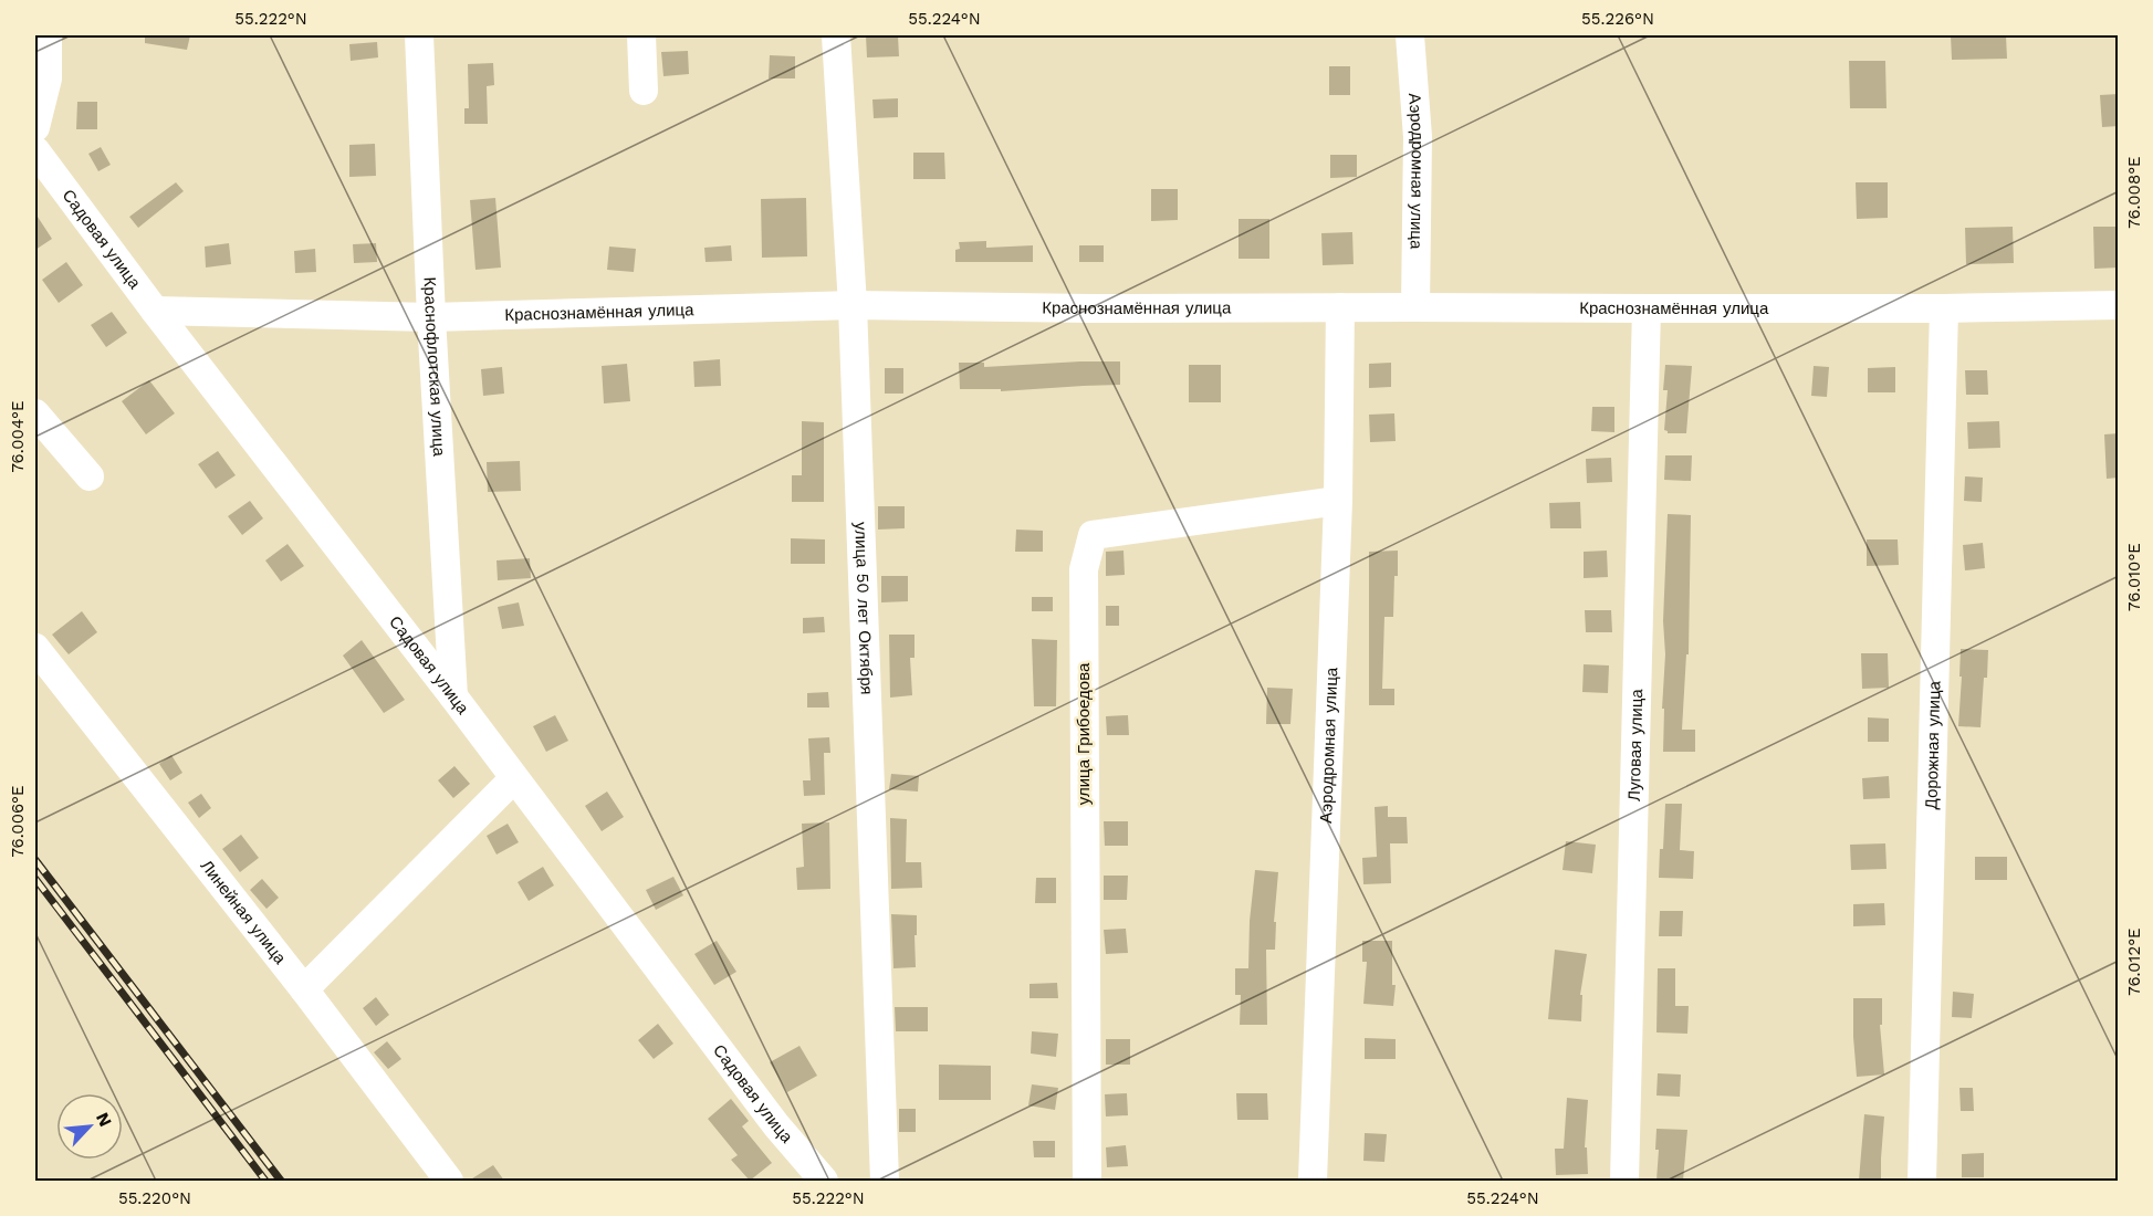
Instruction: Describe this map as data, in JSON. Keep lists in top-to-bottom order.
{
  "streets": {
    "street": [
      "Аэродромная улица",
      "Садовая улица",
      "Краснознамённая улица",
      "Краснофлотская улица",
      "улица 50 лет Октября",
      "улица Грибоедова",
      "Луговая улица",
      "Дорожная улица",
      "Линейная улица"
    ]
  },
  "crossings": [
    ["Аэродромная улица", "Краснознамённая улица"],
    ["Аэродромная улица", "улица Грибоедова"],
    ["Садовая улица", "Краснознамённая улица"],
    ["Садовая улица", "Краснофлотская улица"],
    ["Краснознамённая улица", "Краснофлотская улица"],
    ["Краснознамённая улица", "улица 50 лет Октября"],
    ["Краснознамённая улица", "Луговая улица"],
    ["Краснознамённая улица", "Дорожная улица"]
  ],
  "north": "top right",
  "coordinates": [
    "55.222°N",
    "55.224°N",
    "55.226°N",
    "76.008°E",
    "76.004°E",
    "76.010°E",
    "76.006°E",
    "76.012°E",
    "55.220°N"
  ]
}
